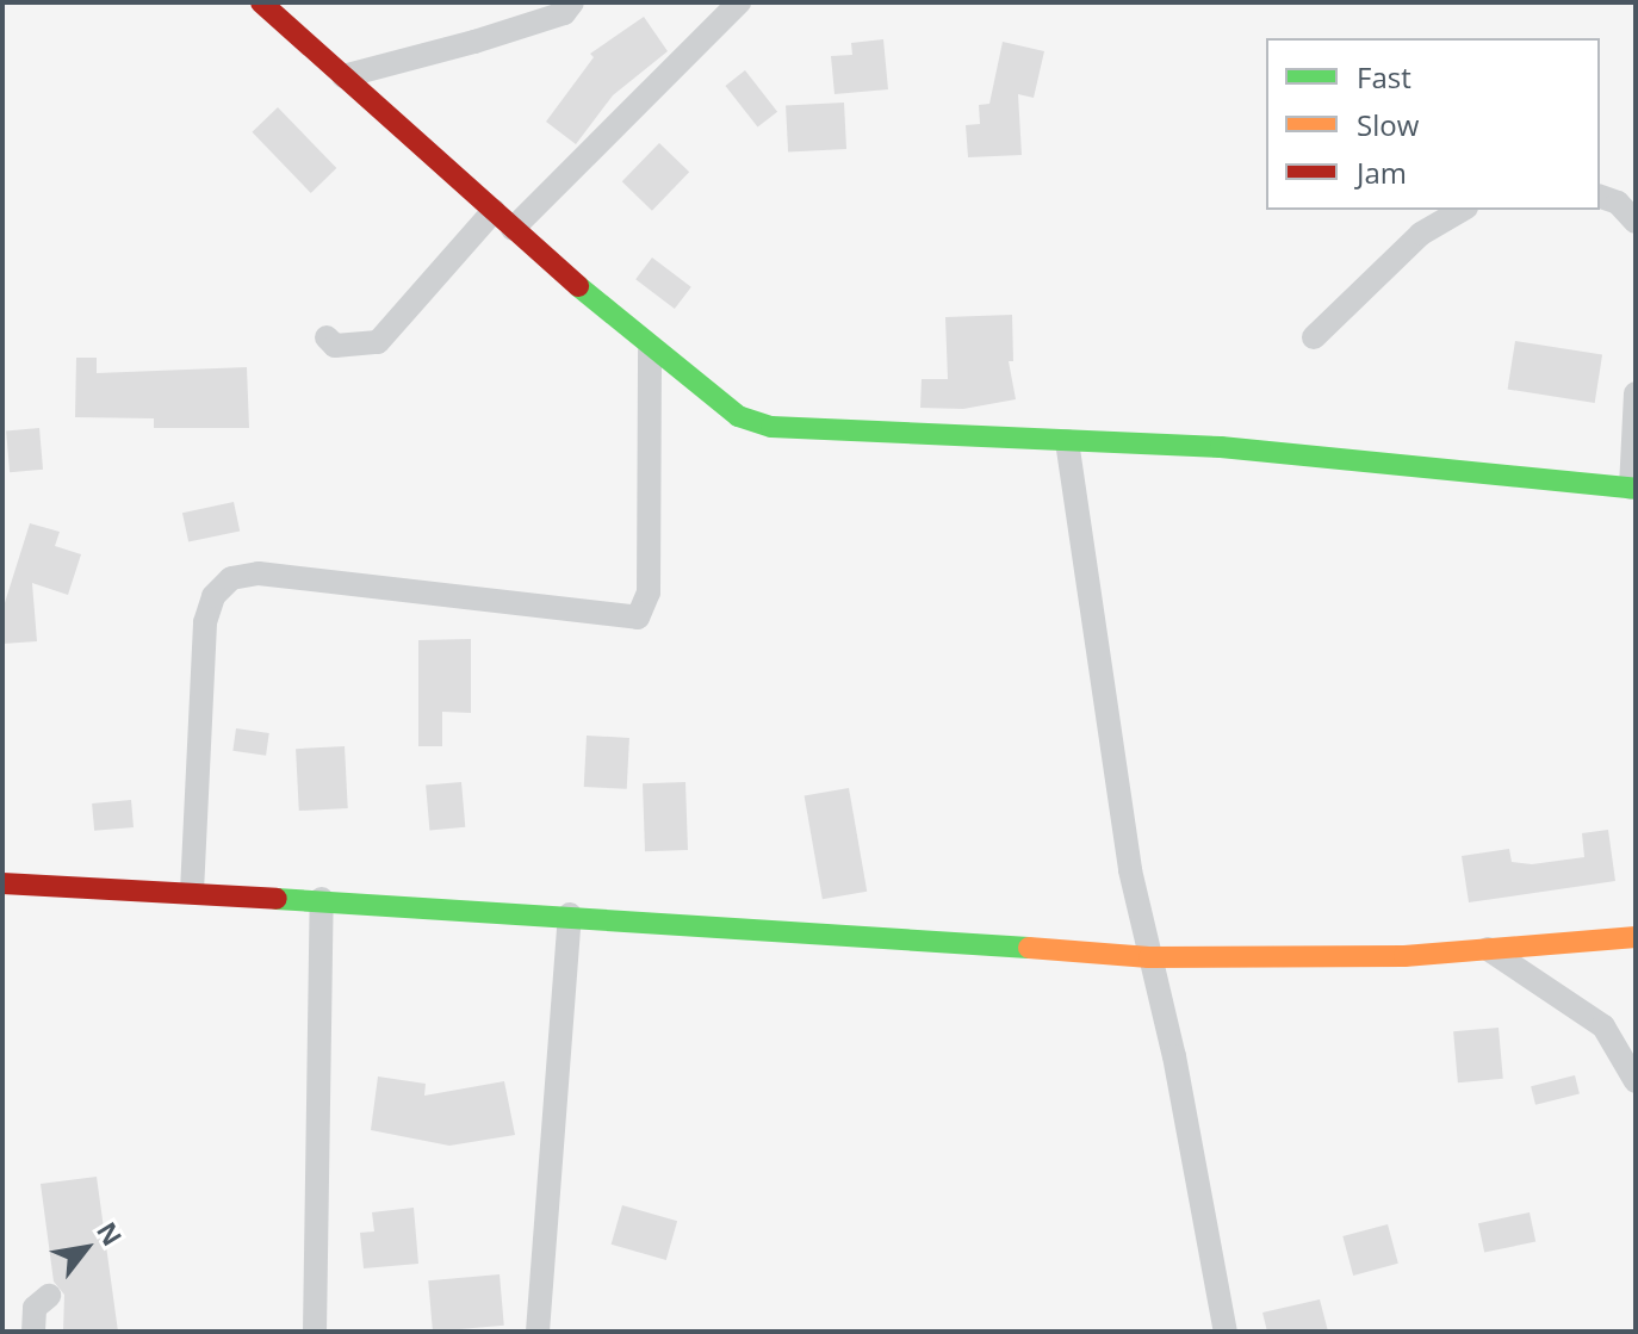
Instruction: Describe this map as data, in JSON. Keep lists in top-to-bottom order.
{
  "legend": ["Fast", "Slow", "Jam"],
  "north": "top right"
}
